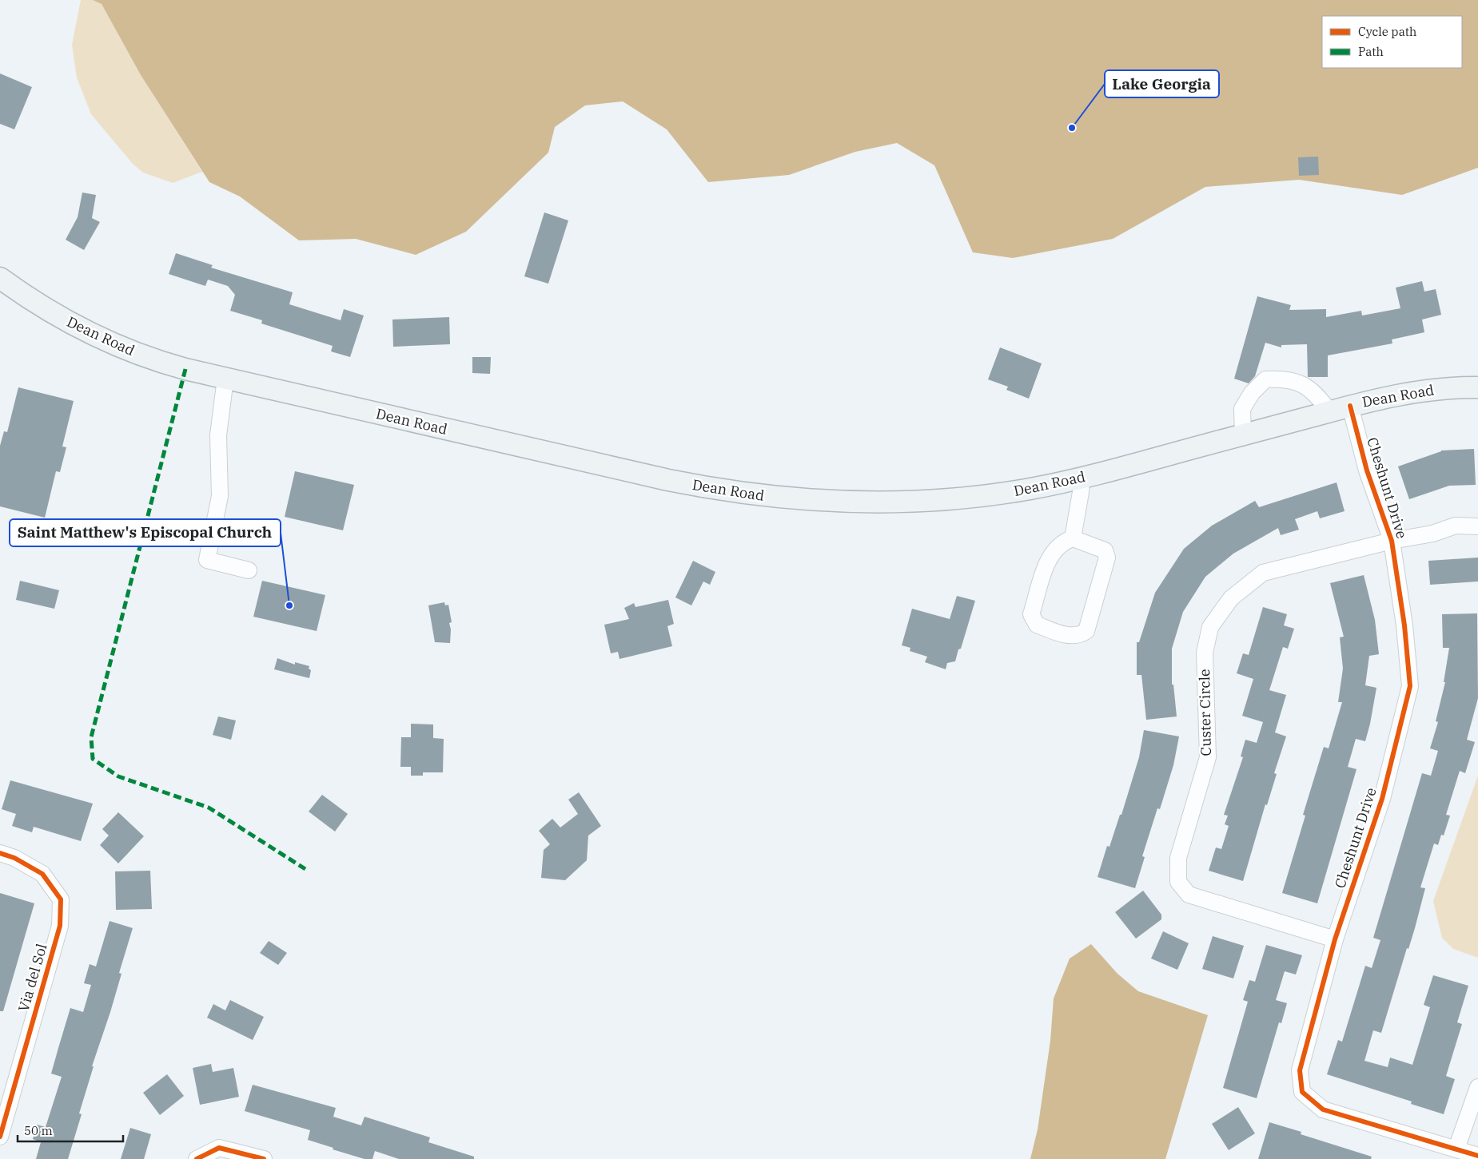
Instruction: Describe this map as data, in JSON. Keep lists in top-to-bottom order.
{
  "streets": {
    "main road": ["Dean Road"],
    "street": ["Cheshunt Drive", "Custer Circle", "Via del Sol"]
  },
  "crossings": [
    ["Dean Road", "Cheshunt Drive"],
    ["Cheshunt Drive", "Custer Circle"]
  ],
  "places": ["Lake Georgia", "Saint Matthew's Episcopal Church"],
  "legend": ["Cycle path", "Path"],
  "scale_bar": "50 m"
}
